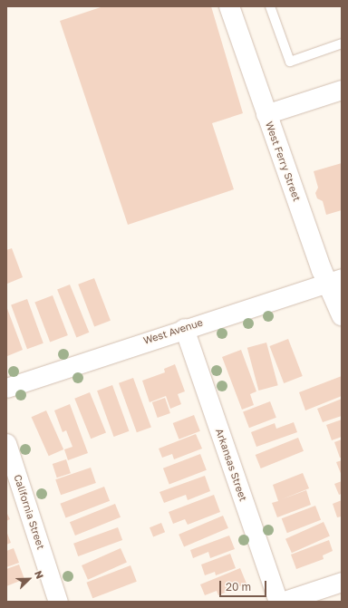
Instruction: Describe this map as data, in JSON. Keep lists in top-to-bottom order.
{
  "streets": {
    "street": [
      "West Ferry Street",
      "West Avenue",
      "Arkansas Street",
      "California Street"
    ]
  },
  "crossings": [
    ["West Ferry Street", "West Avenue"],
    ["West Avenue", "Arkansas Street"]
  ],
  "scale_bar": "20 m",
  "north": "top right"
}
